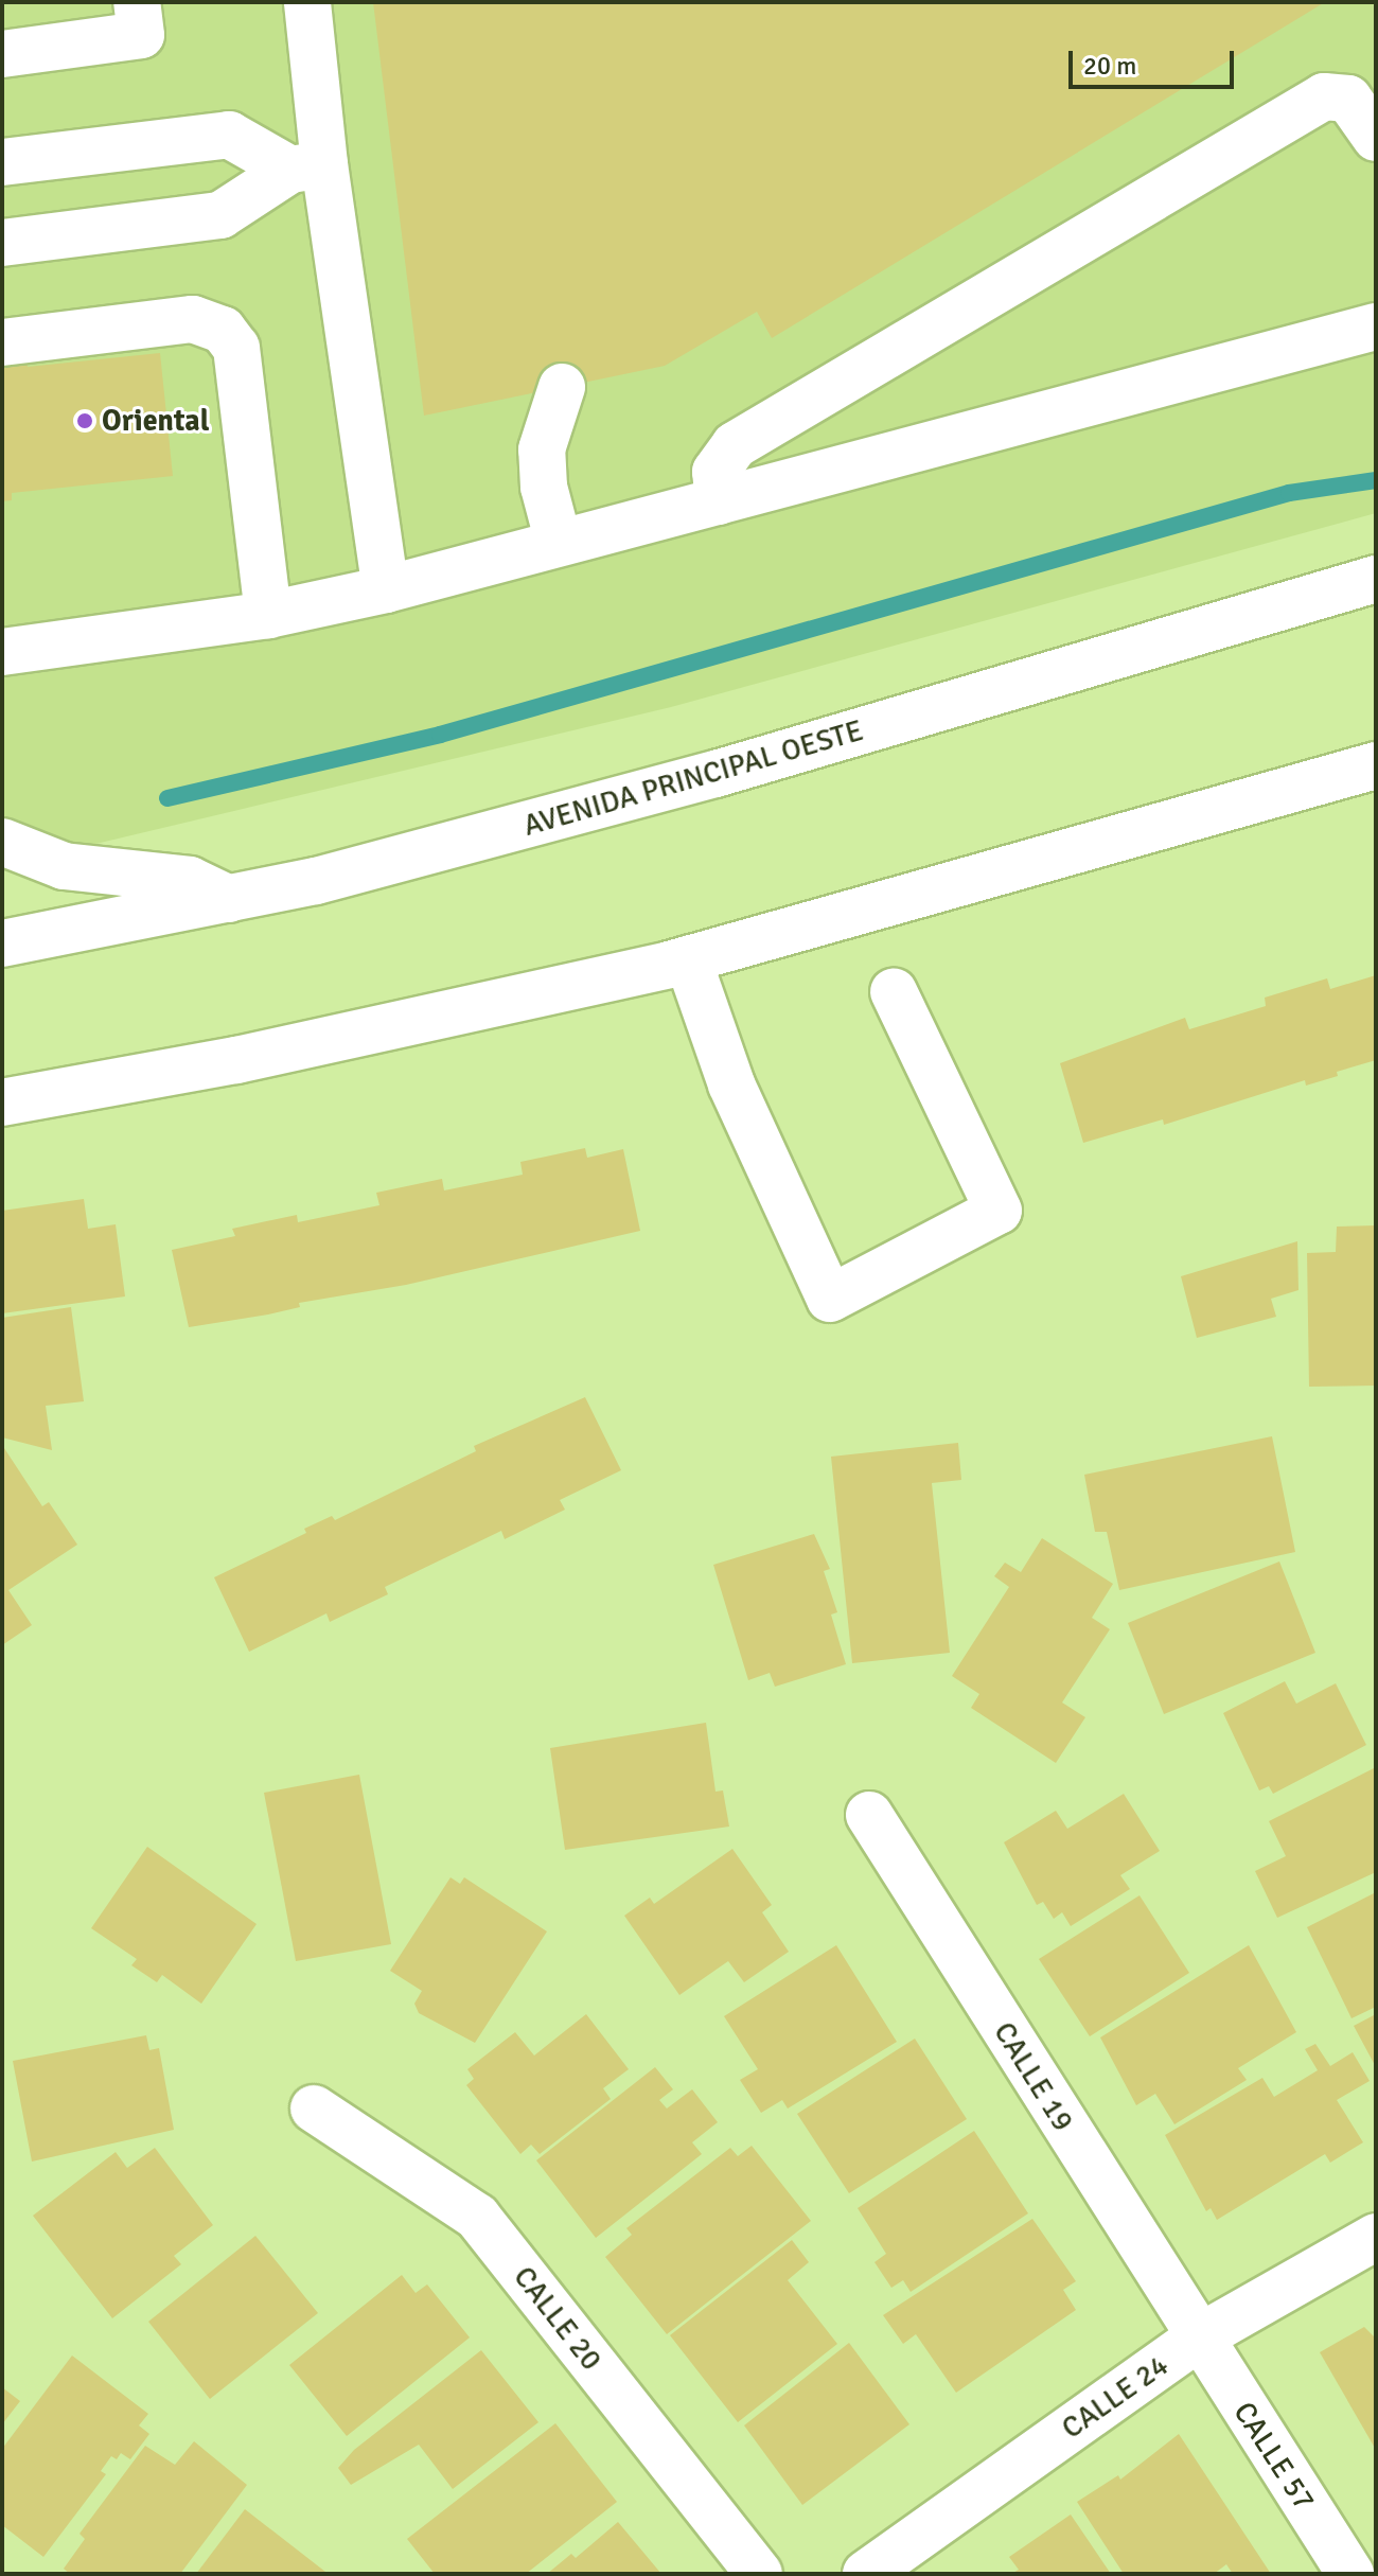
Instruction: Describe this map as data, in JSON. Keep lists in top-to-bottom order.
{
  "streets": {
    "main road": [
      "AVENIDA PRINCIPAL OESTE",
      "CALLE 19",
      "CALLE 20",
      "CALLE 24",
      "CALLE 57"
    ]
  },
  "crossings": [
    ["CALLE 19", "CALLE 24"],
    ["CALLE 19", "CALLE 57"],
    ["CALLE 24", "CALLE 57"]
  ],
  "places": ["Oriental"],
  "scale_bar": "20 m"
}
